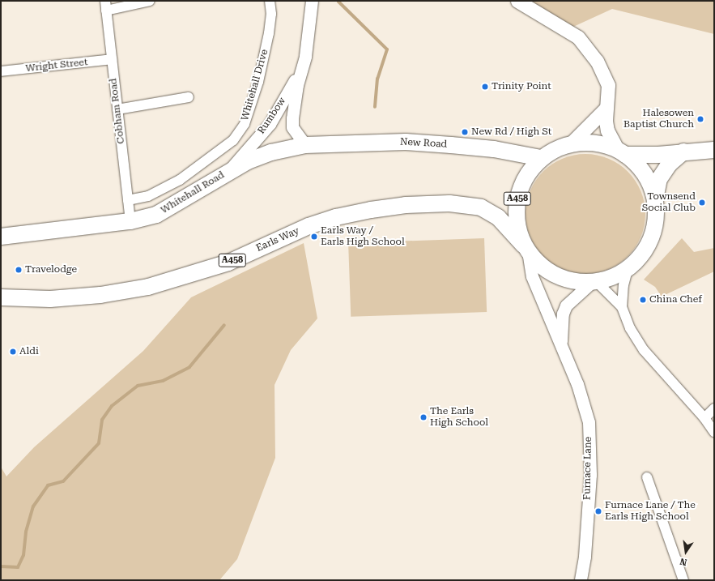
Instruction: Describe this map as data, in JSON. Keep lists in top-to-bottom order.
{
  "streets": {
    "highway": [
      "New Road",
      "Whitehall Road",
      "A458",
      "Earls Way"
    ],
    "street": [
      "Wright Street",
      "Whitehall Drive",
      "Cobham Road",
      "Rumbow",
      "Furnace Lane"
    ]
  },
  "crossings": [
    ["Wright Street", "Cobham Road"],
    ["Whitehall Drive", "Cobham Road"],
    ["Cobham Road", "Whitehall Road"],
    ["Rumbow", "New Road"],
    ["Rumbow", "Whitehall Road"],
    ["New Road", "Whitehall Road"],
    ["New Road", "A458"],
    ["A458", "Earls Way"],
    ["A458", "Furnace Lane"],
    ["Earls Way", "Furnace Lane"]
  ],
  "places": [
    "Trinity Point",
    "Halesowen Baptist Church",
    "New Rd / High St",
    "Townsend Social Club",
    "Earls Way / Earls High School",
    "Travelodge",
    "China Chef",
    "Aldi",
    "The Earls High School",
    "Furnace Lane / The Earls High School"
  ],
  "north": "bottom"
}
